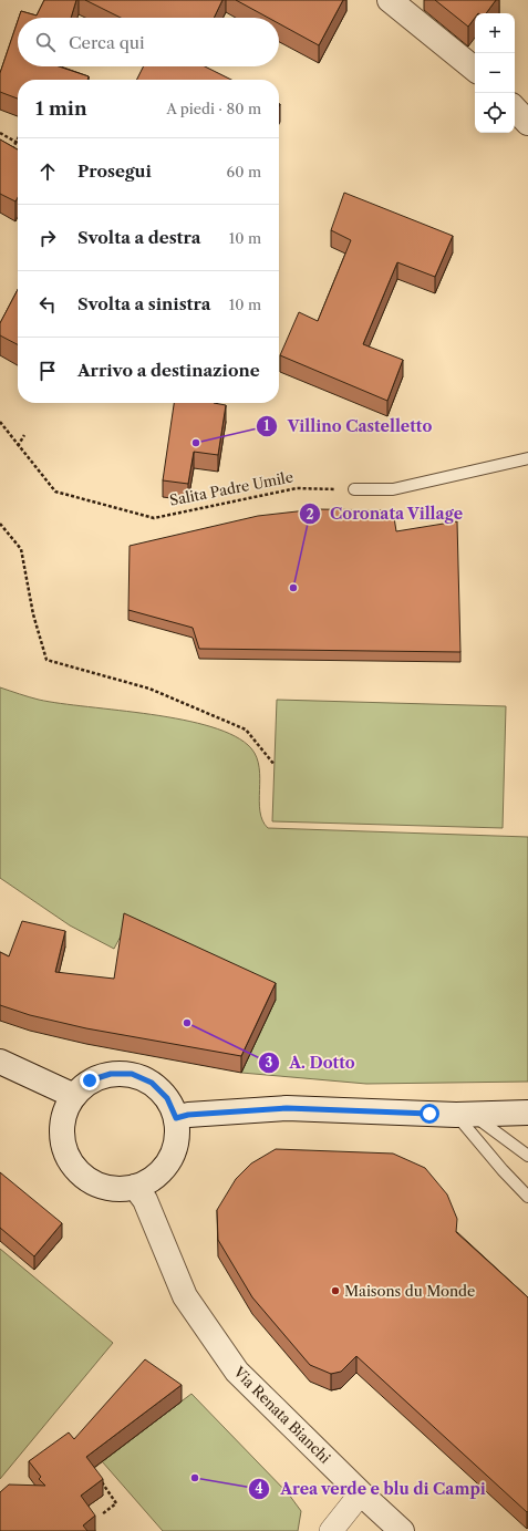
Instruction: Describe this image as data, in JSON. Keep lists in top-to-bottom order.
{
  "streets": {
    "main road": ["Via Renata Bianchi"],
    "path": ["Salita Padre Umile"]
  },
  "places": [
    "Villino Castelletto",
    "Coronata Village",
    "A. Dotto",
    "Maisons du Monde",
    "Area verde e blu di Campi"
  ],
  "page": {
    "map_buttons": ["+", "−"],
    "search": "Cerca qui",
    "heading": ["1 min", "A piedi · 80 m"],
    "list": [
      ["Prosegui", "60 m"],
      ["Svolta a destra", "10 m"],
      ["Svolta a sinistra", "10 m"],
      "Arrivo a destinazione"
    ]
  }
}
